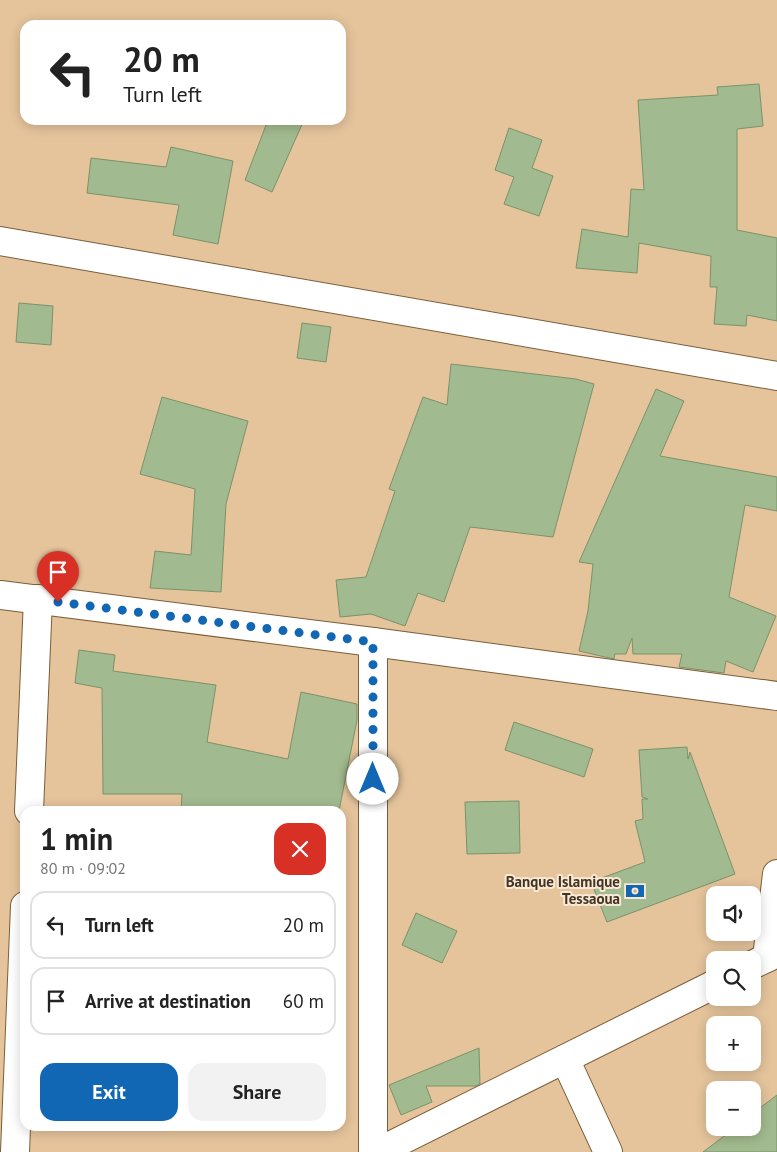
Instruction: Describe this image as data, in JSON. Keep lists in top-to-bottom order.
{
  "places": {
    "bank": ["Banque Islamique Tessaoua"]
  },
  "page": {
    "turn": ["20 m", "Turn left"],
    "heading": ["1 min", "80 m · 09:02"],
    "map_buttons": ["+", "−"],
    "list": [
      {
        "name": "Turn left",
        "value": "20 m"
      },
      {
        "name": "Arrive at destination",
        "value": "60 m"
      }
    ],
    "buttons": ["Exit", "Share"]
  }
}
